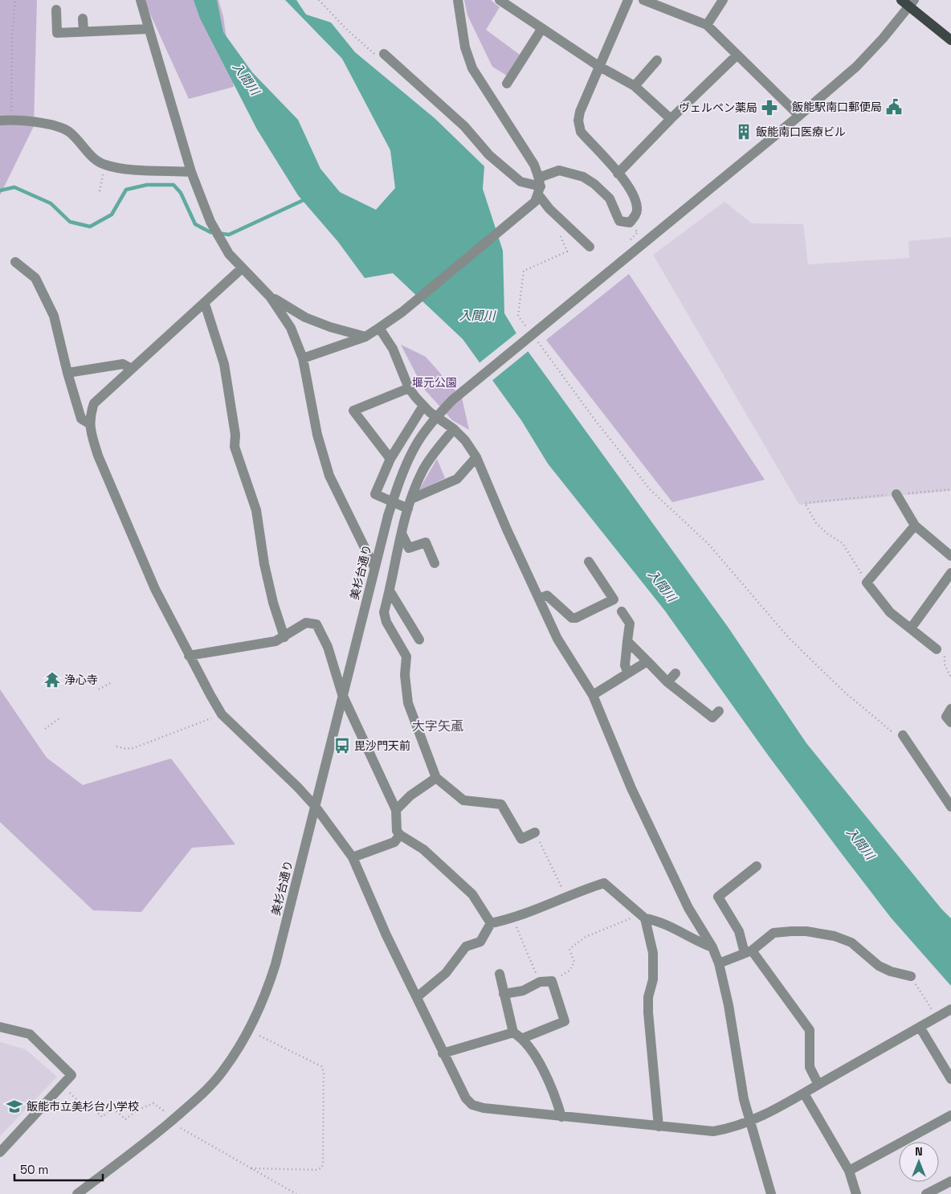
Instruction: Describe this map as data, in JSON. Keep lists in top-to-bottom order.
{
  "streets": {
    "street": ["美杉台通り"]
  },
  "districts": ["大字矢颪"],
  "water": ["入間川"],
  "parks": ["堰元公園"],
  "places": {
    "public building": ["飯能駅南口郵便局"],
    "pharmacy": ["ヴェルペン薬局"],
    "building": ["飯能南口医療ビル"],
    "temple": ["浄心寺"],
    "bus stop": ["毘沙門天前"],
    "school or university": ["飯能市立美杉台小学校"]
  },
  "scale_bar": "50 m",
  "north": "top"
}
